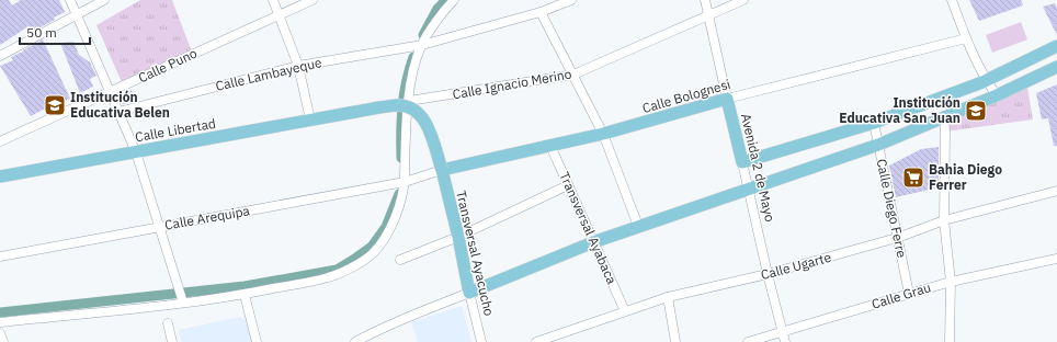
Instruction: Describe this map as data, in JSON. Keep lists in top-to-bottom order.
{
  "streets": {
    "main road": [
      "Calle Bolognesi",
      "Calle Libertad",
      "Avenida 2 de Mayo",
      "Transversal Ayacucho"
    ],
    "street": [
      "Calle Puno",
      "Calle Lambayeque",
      "Calle Ignacio Merino",
      "Calle Diego Ferre",
      "Calle Arequipa",
      "Transversal Ayabaca",
      "Calle Ugarte",
      "Calle Grau"
    ]
  },
  "crossings": [
    ["Calle Ignacio Merino", "Avenida 2 de Mayo"],
    ["Calle Bolognesi", "Avenida 2 de Mayo"],
    ["Calle Bolognesi", "Calle Arequipa"],
    ["Calle Bolognesi", "Transversal Ayabaca"],
    ["Calle Bolognesi", "Transversal Ayacucho"],
    ["Calle Libertad", "Transversal Ayacucho"],
    ["Avenida 2 de Mayo", "Calle Ugarte"],
    ["Avenida 2 de Mayo", "Calle Grau"],
    ["Calle Diego Ferre", "Calle Ugarte"],
    ["Calle Diego Ferre", "Calle Grau"],
    ["Transversal Ayabaca", "Calle Ugarte"]
  ],
  "places": {
    "school or university": ["Institución Educativa Belen", "Institución Educativa San Juan"],
    "supermarket": ["Bahia Diego Ferrer"]
  },
  "scale_bar": "50 m"
}
